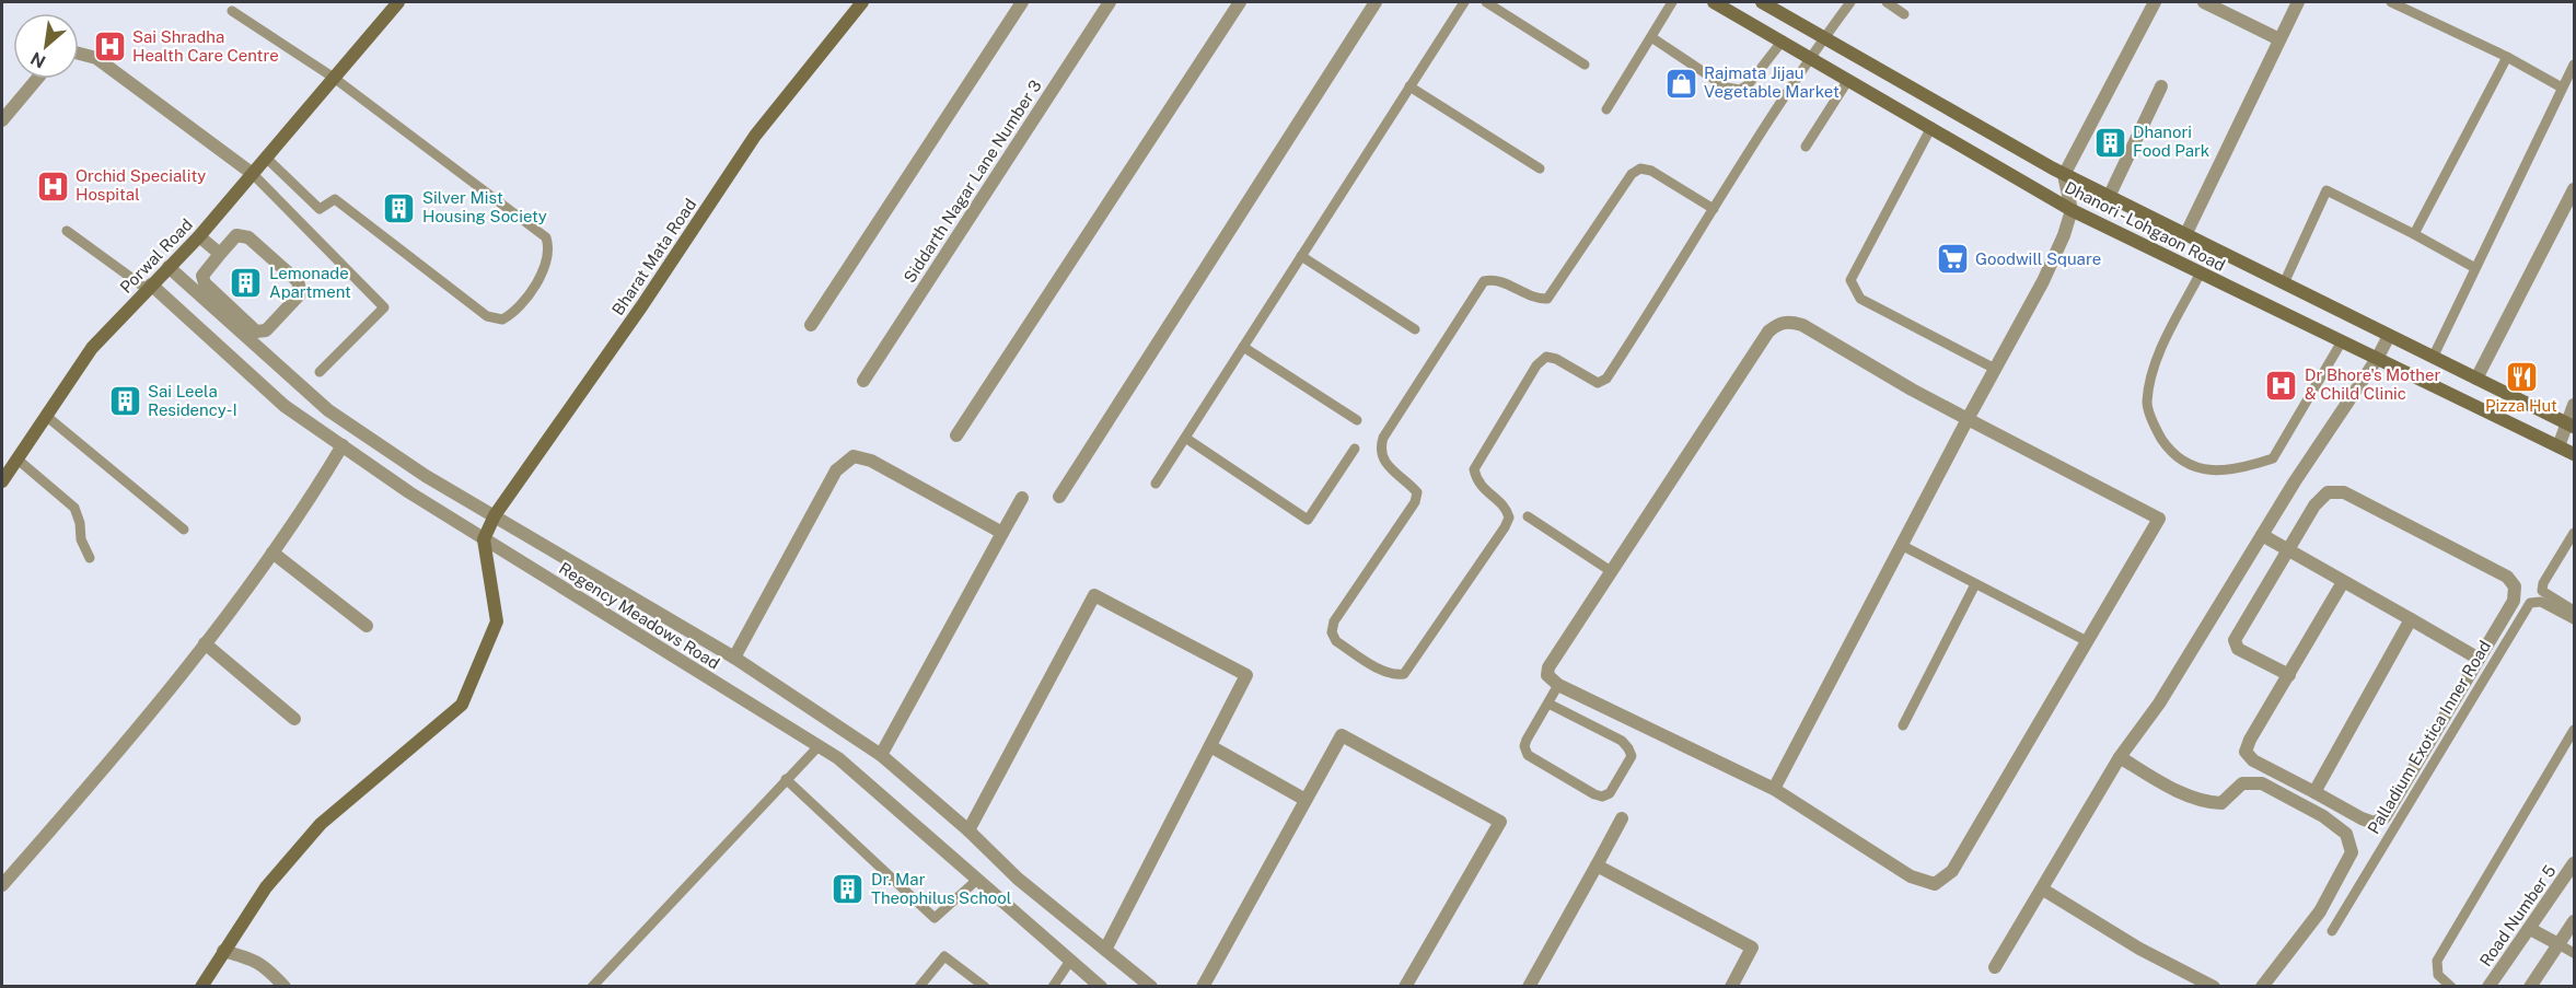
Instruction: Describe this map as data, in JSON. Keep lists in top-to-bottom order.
{
  "streets": {
    "main road": ["Dhanori - Lohgaon Road", "Porwal Road", "Bharat Mata Road"],
    "street": ["Siddarth Nagar Lane Number 3", "Regency Meadows Road", "Road Number 5"],
    "lane": ["Palladium Exotica Inner Road"]
  },
  "crossings": [
    ["Porwal Road", "Regency Meadows Road"],
    ["Bharat Mata Road", "Regency Meadows Road"]
  ],
  "places": {
    "hospital": ["Sai Shradha Health Care Centre", "Orchid Speciality Hospital", "Dr Bhore's Mother & Child Clinic"],
    "shop": ["Rajmata Jijau Vegetable Market"],
    "building": [
      "Dhanori Food Park",
      "Silver Mist Housing Society",
      "Lemonade Apartment",
      "Sai Leela Residency-I",
      "Dr. Mar Theophilus School"
    ],
    "supermarket": ["Goodwill Square"],
    "restaurant": ["Pizza Hut"]
  },
  "north": "bottom left"
}
